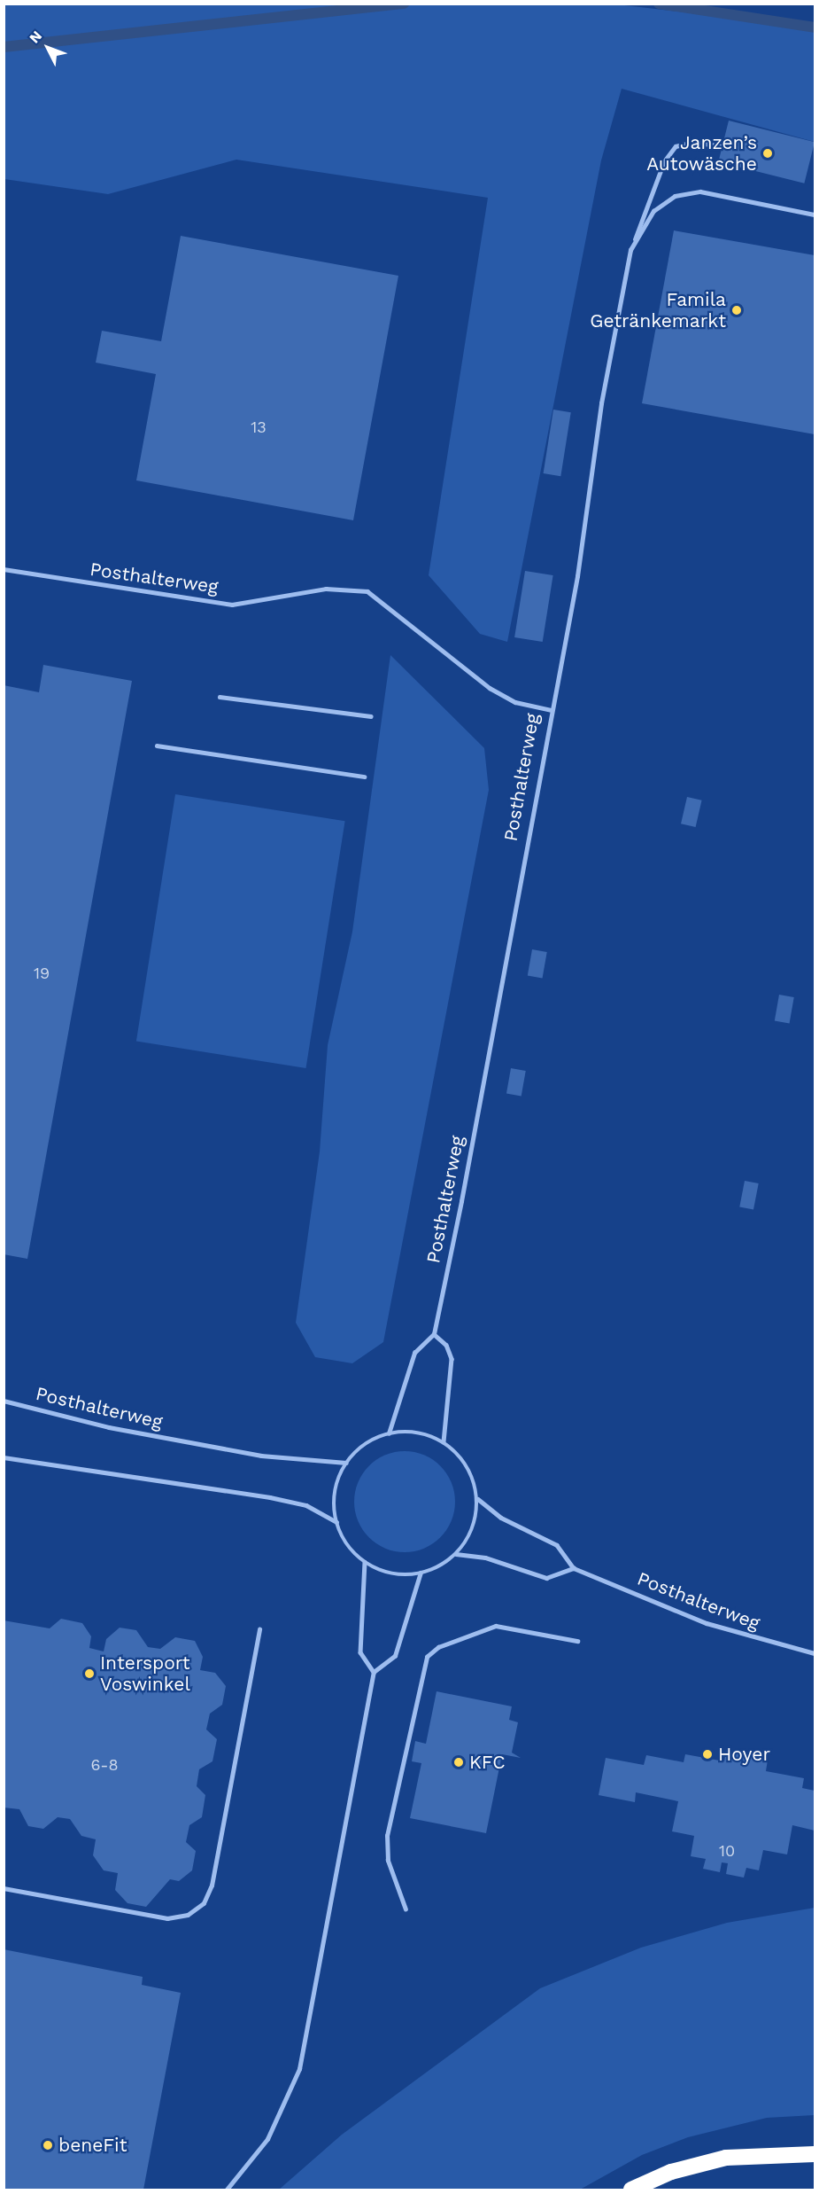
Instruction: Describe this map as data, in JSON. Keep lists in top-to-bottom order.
{
  "streets": {
    "lane": ["Posthalterweg"]
  },
  "places": [
    "Janzen’s Autowäsche",
    "Famila Getränkemarkt",
    "Intersport Voswinkel",
    "Hoyer",
    "KFC",
    "beneFit"
  ],
  "house_numbers": [
    "13",
    "19",
    "6-8",
    "10"
  ],
  "north": "top left"
}
